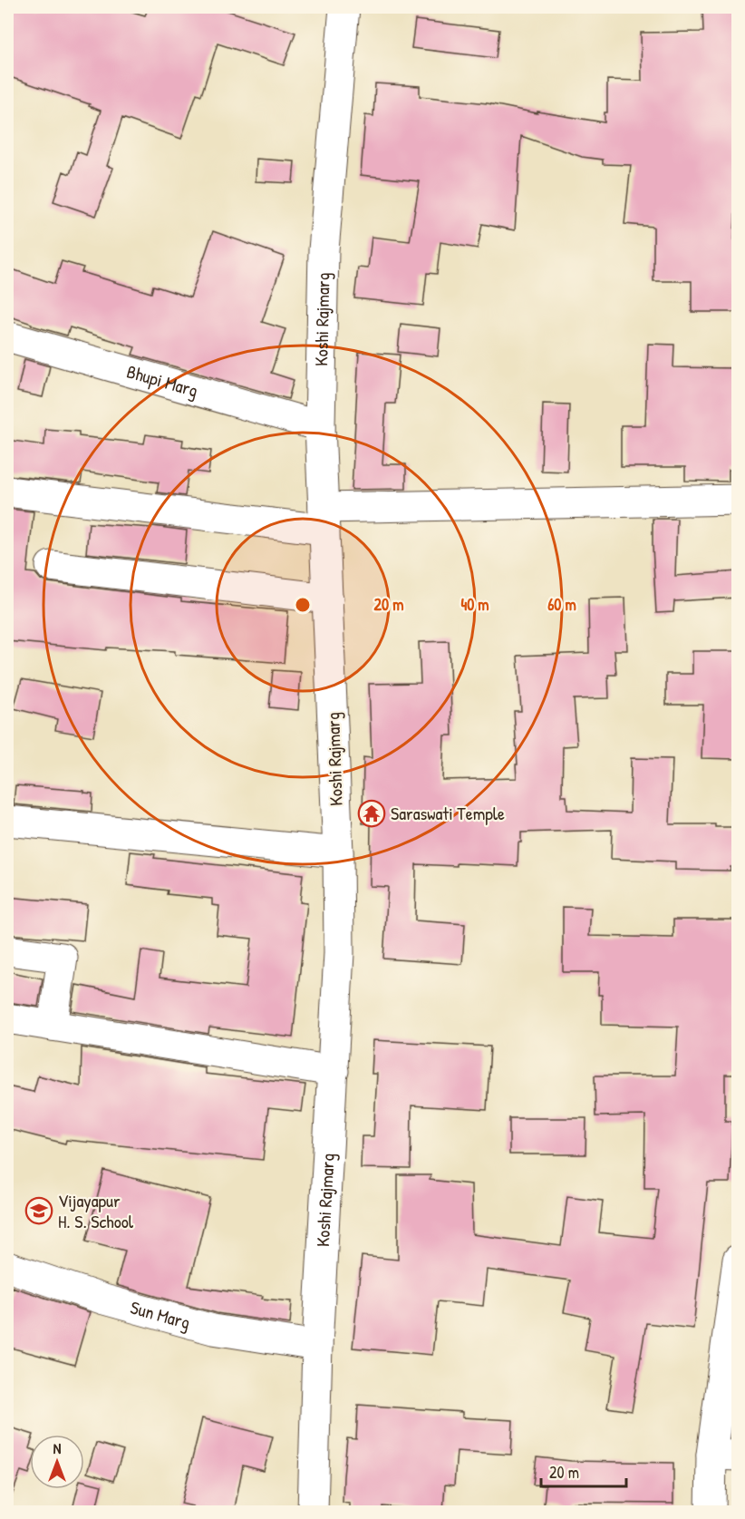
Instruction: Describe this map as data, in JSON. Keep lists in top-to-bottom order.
{
  "streets": {
    "street": ["Koshi Rajmarg", "Bhupi Marg", "Sun Marg"]
  },
  "crossings": [
    ["Koshi Rajmarg", "Bhupi Marg"],
    ["Koshi Rajmarg", "Sun Marg"]
  ],
  "places": {
    "temple": ["Saraswati Temple"],
    "school or university": ["Vijayapur H. S. School"]
  },
  "scale_bar": "20 m",
  "north": "top",
  "rings": ["20 m", "40 m", "60 m"]
}
